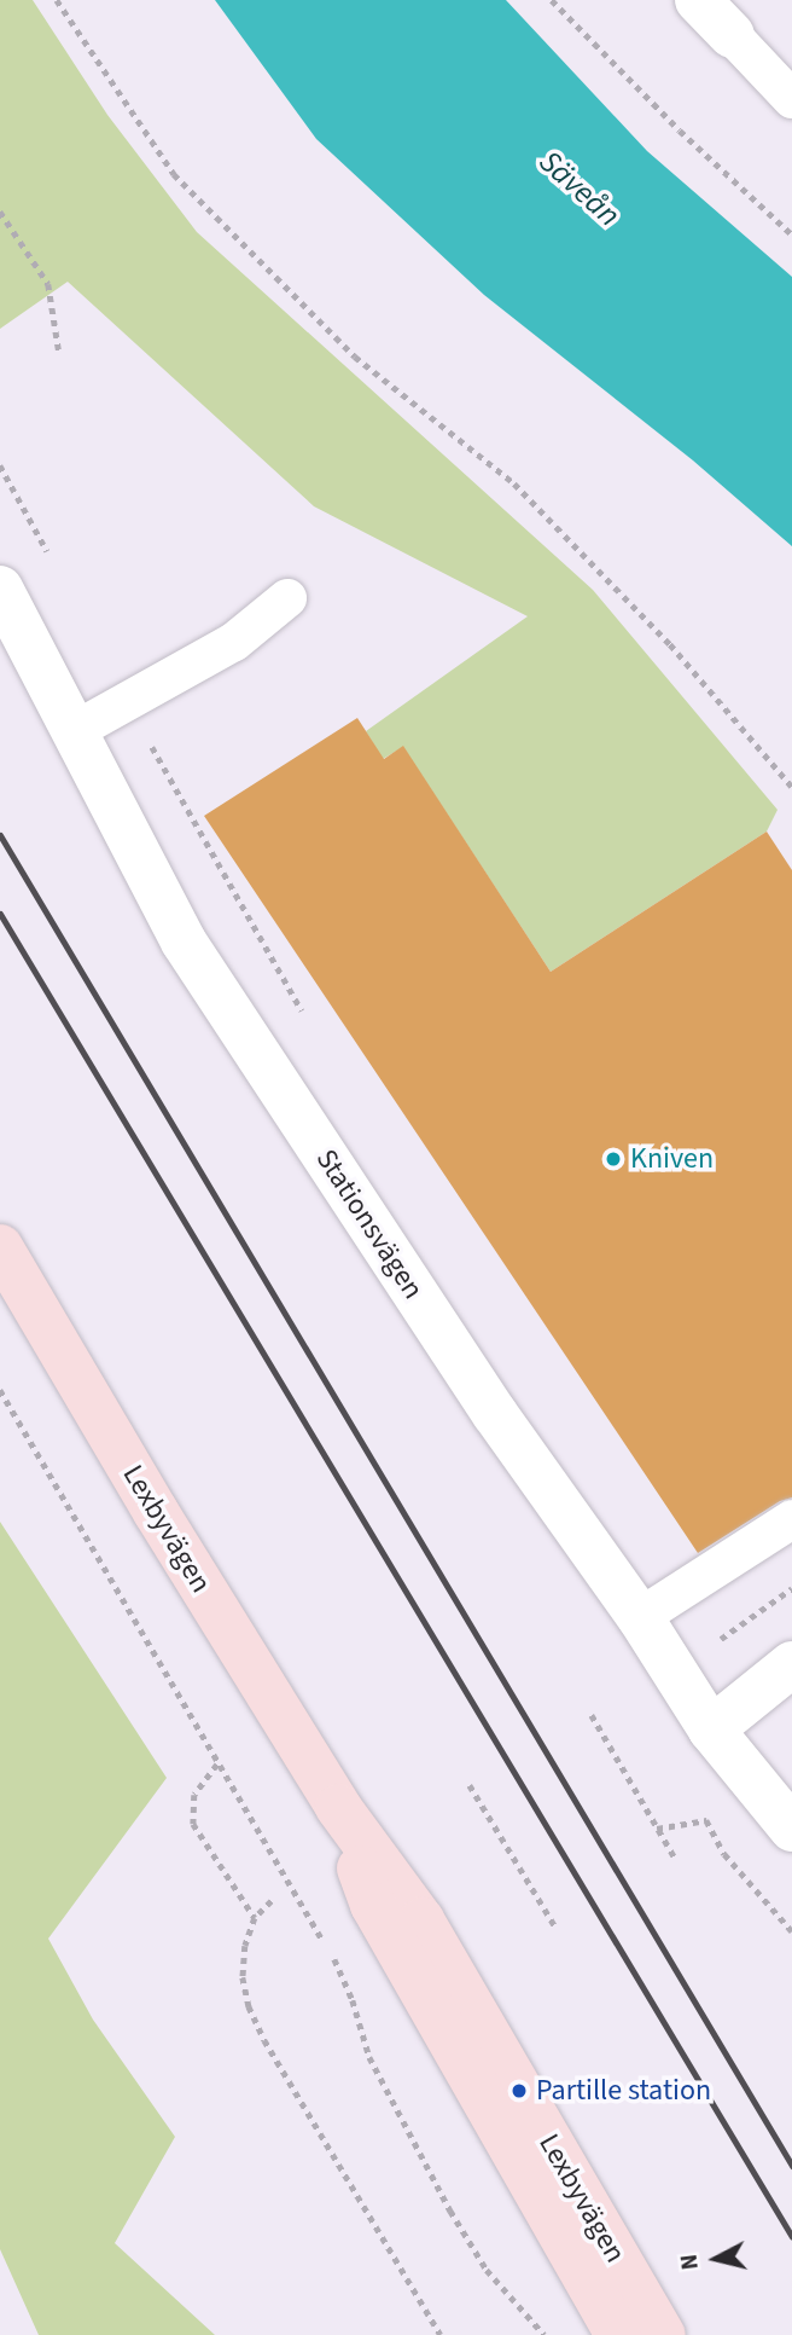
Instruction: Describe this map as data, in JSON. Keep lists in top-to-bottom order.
{
  "streets": {
    "street": ["Stationsvägen", "Lexbyvägen"]
  },
  "water": ["Säveån"],
  "places": ["Kniven", "Partille station"],
  "north": "left"
}
